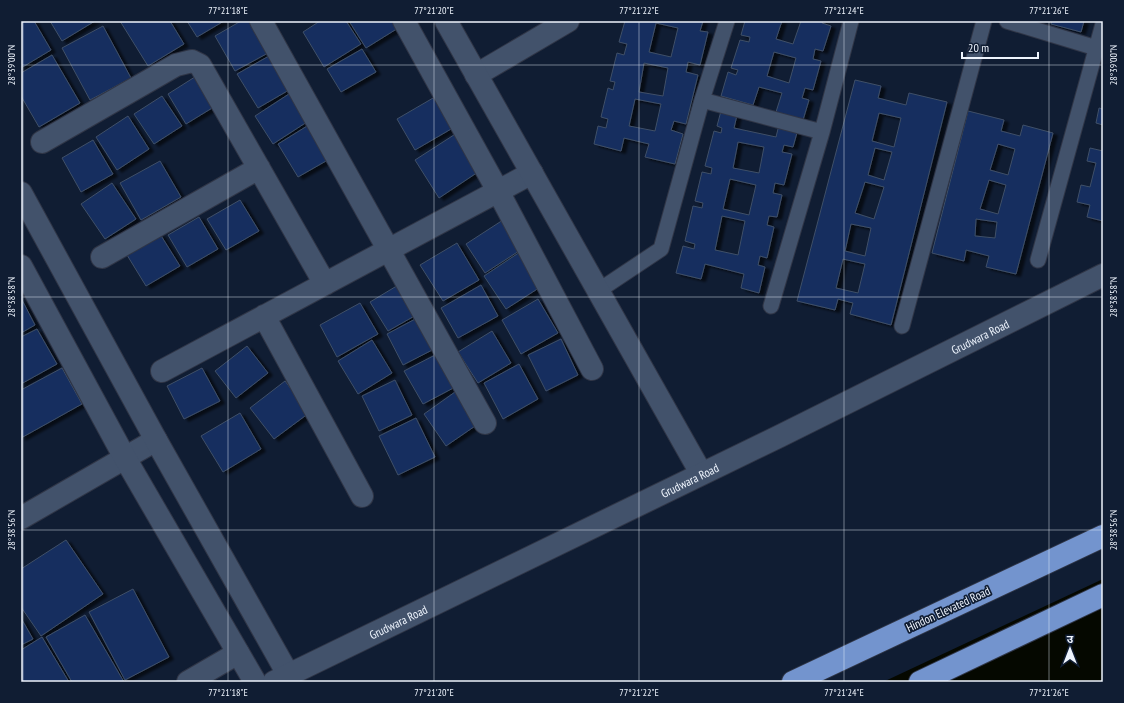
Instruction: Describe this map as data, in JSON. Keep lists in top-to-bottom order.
{
  "streets": {
    "highway": ["Hindon Elevated Road"],
    "street": ["Grudwara Road"]
  },
  "scale_bar": "20 m",
  "north": "top",
  "coordinates": [
    "77°21'18\"E",
    "77°21'20\"E",
    "77°21'22\"E",
    "77°21'24\"E",
    "77°21'26\"E",
    "28°39'00\"N",
    "28°38'58\"N",
    "28°38'56\"N"
  ]
}
